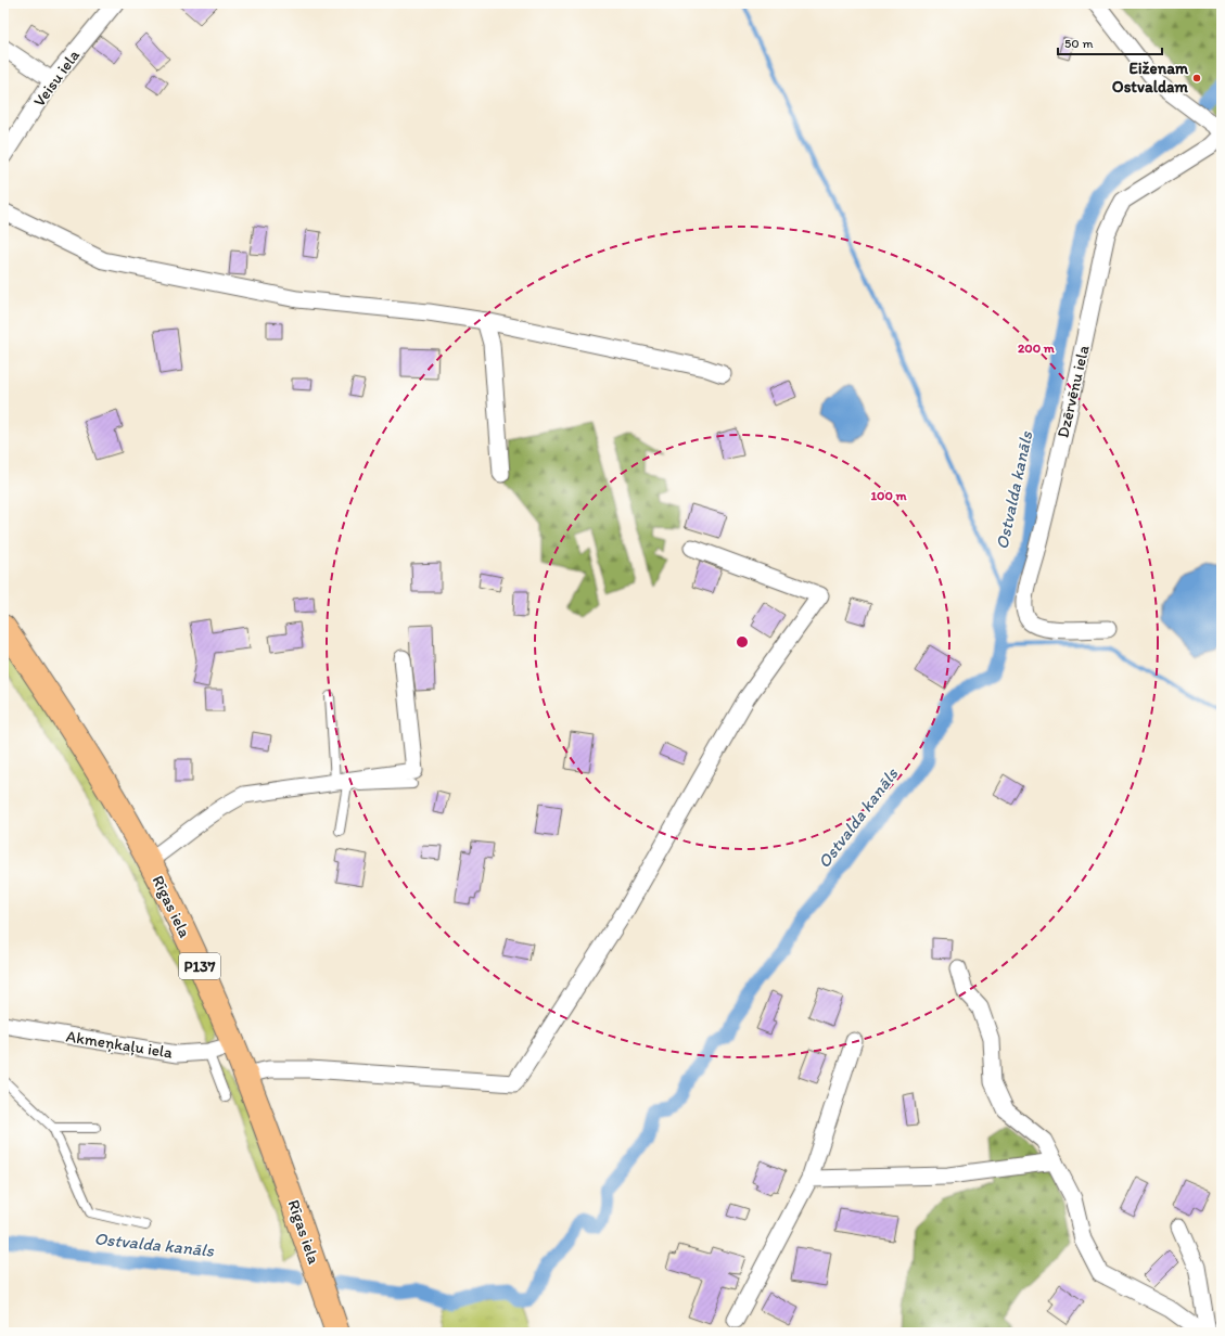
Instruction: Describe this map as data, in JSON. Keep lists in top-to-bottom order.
{
  "streets": {
    "main road": ["Rīgas iela", "P137"],
    "street": ["Veisu iela", "Dzērvēnu iela", "Akmeņkaļu iela"]
  },
  "crossings": [
    ["Rīgas iela", "Akmeņkaļu iela"]
  ],
  "water": ["Ostvalda kanāls"],
  "places": ["Eiženam Ostvaldam"],
  "scale_bar": "50 m",
  "rings": ["200 m", "100 m"]
}
